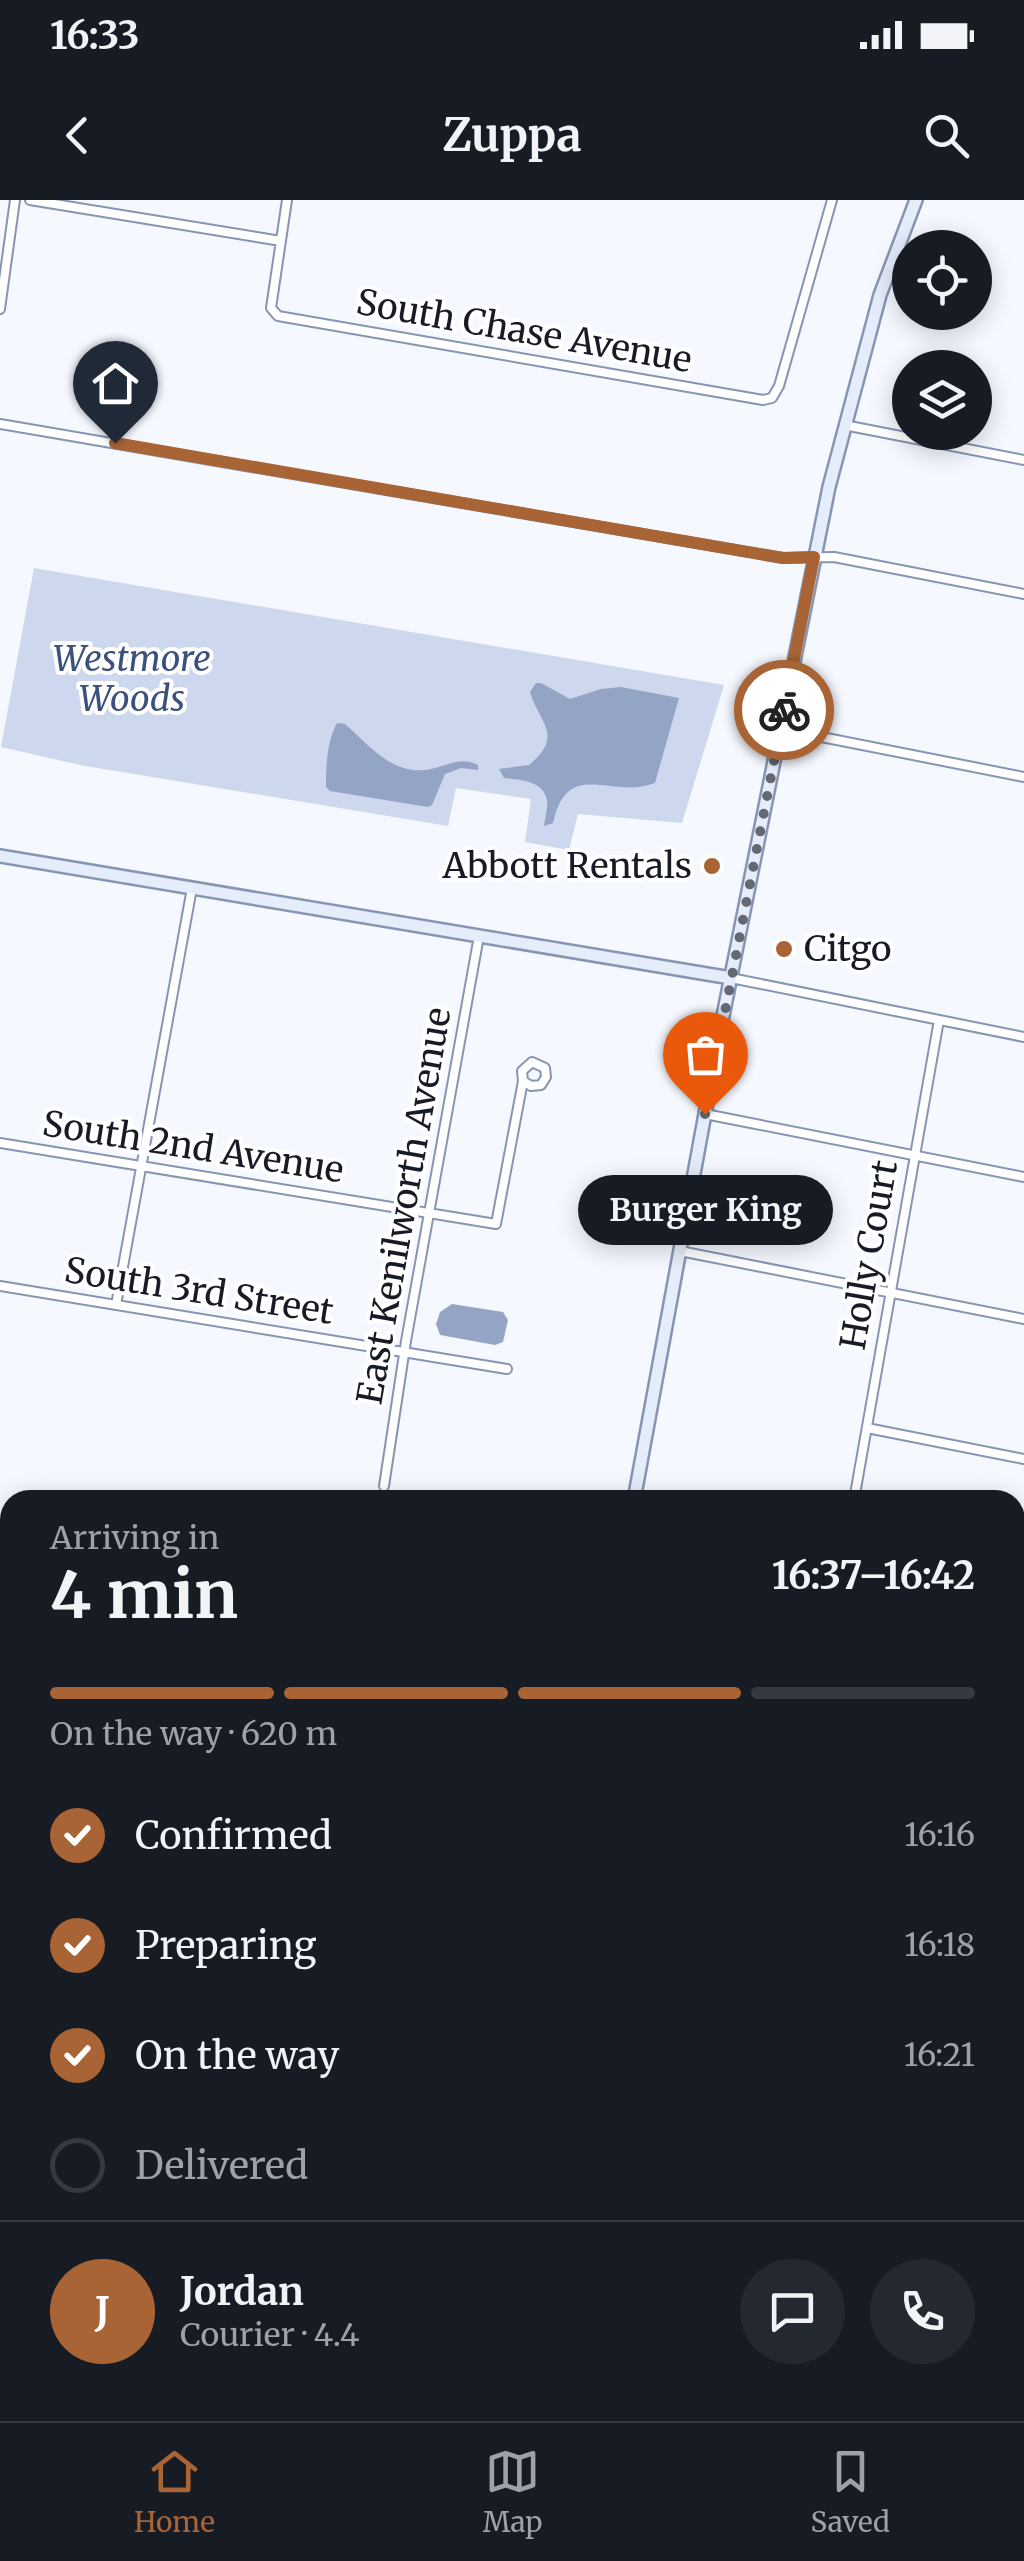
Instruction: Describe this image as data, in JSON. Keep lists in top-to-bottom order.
{
  "streets": {
    "street": [
      "South Chase Avenue",
      "South 2nd Avenue",
      "East Kenilworth Avenue",
      "Holly Court",
      "South 3rd Street"
    ]
  },
  "crossings": [
    ["South 2nd Avenue", "East Kenilworth Avenue"],
    ["East Kenilworth Avenue", "South 3rd Street"]
  ],
  "parks": ["Westmore Woods"],
  "places": ["Abbott Rentals", "Citgo", "Burger King"],
  "page": {
    "status": "16:33",
    "header": "Zuppa",
    "bubble": "Burger King",
    "heading": ["4 min", "Arriving in", "16:37–16:42"],
    "panel": ["Jordan", "Courier · 4.4"],
    "bar": "On the way · 620 m",
    "list": [
      ["Confirmed", "16:16"],
      ["Preparing", "16:18"],
      ["On the way", "16:21"],
      "Delivered"
    ],
    "round": "J",
    "tabs": ["Home", "Map", "Saved"]
  }
}
